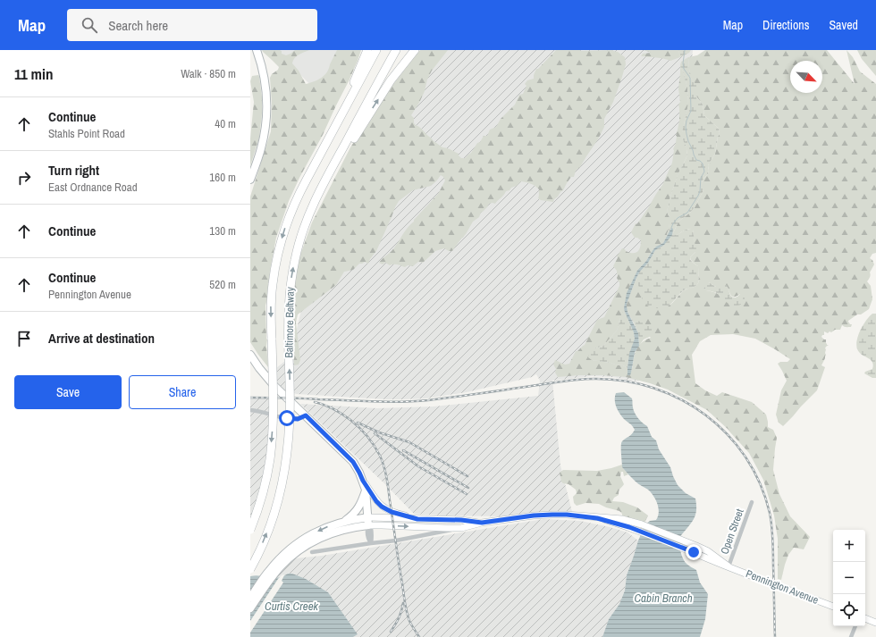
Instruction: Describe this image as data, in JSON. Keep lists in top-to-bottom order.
{
  "streets": {
    "highway": ["Baltimore Beltway"],
    "main road": ["Pennington Avenue"],
    "street": ["Open Street"]
  },
  "crossings": [
    ["Open Street", "Pennington Avenue"]
  ],
  "water": ["Cabin Branch", "Curtis Creek"],
  "north": "bottom right",
  "page": {
    "header": "Map",
    "search": "Search here",
    "nav": ["Map", "Directions", "Saved"],
    "heading": ["11 min", "Walk · 850 m"],
    "list": [
      ["Continue", "Stahls Point Road", "40 m"],
      ["Turn right", "East Ordnance Road", "160 m"],
      ["Continue", "130 m"],
      ["Continue", "Pennington Avenue", "520 m"],
      "Arrive at destination"
    ],
    "buttons": ["Save", "Share"],
    "map_buttons": ["+", "−"]
  }
}
